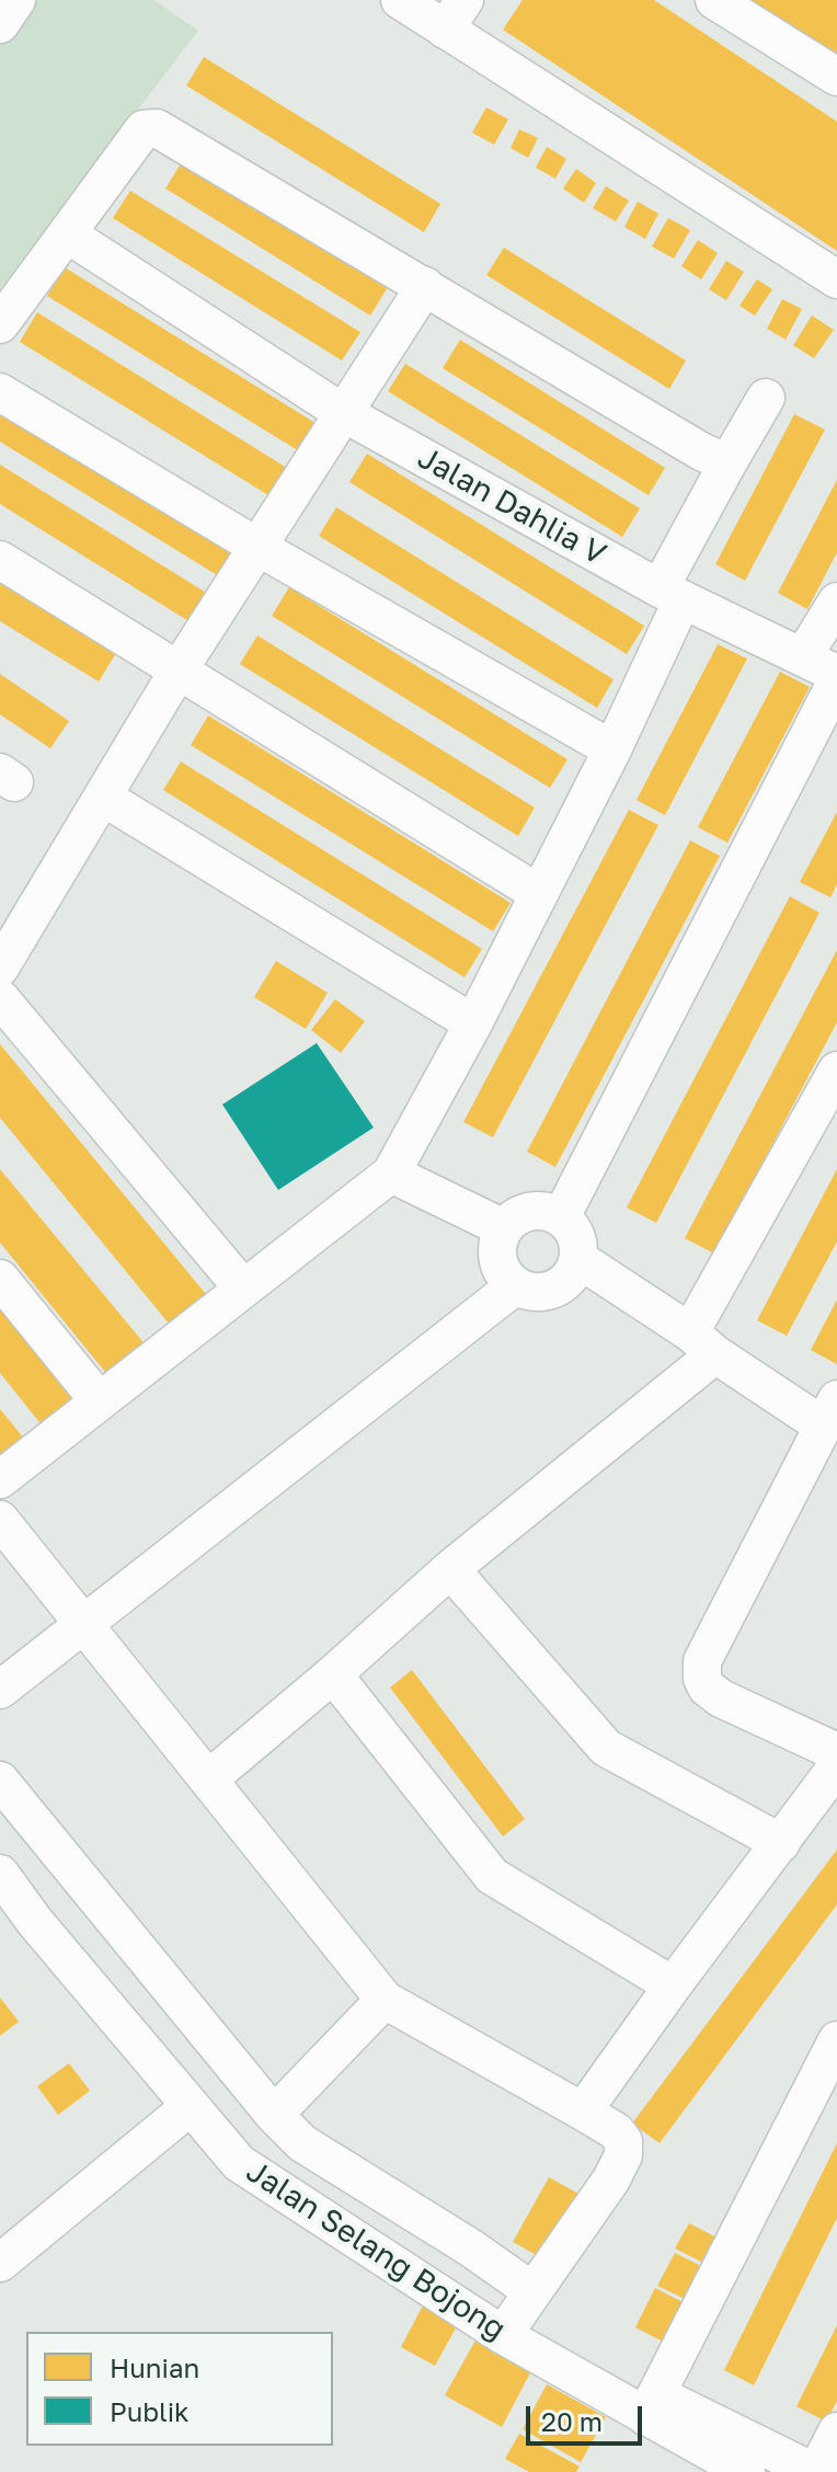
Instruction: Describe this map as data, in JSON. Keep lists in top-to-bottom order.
{
  "streets": {
    "street": ["Jalan Dahlia V", "Jalan Selang Bojong"]
  },
  "legend": ["Hunian", "Publik"],
  "scale_bar": "20 m"
}
